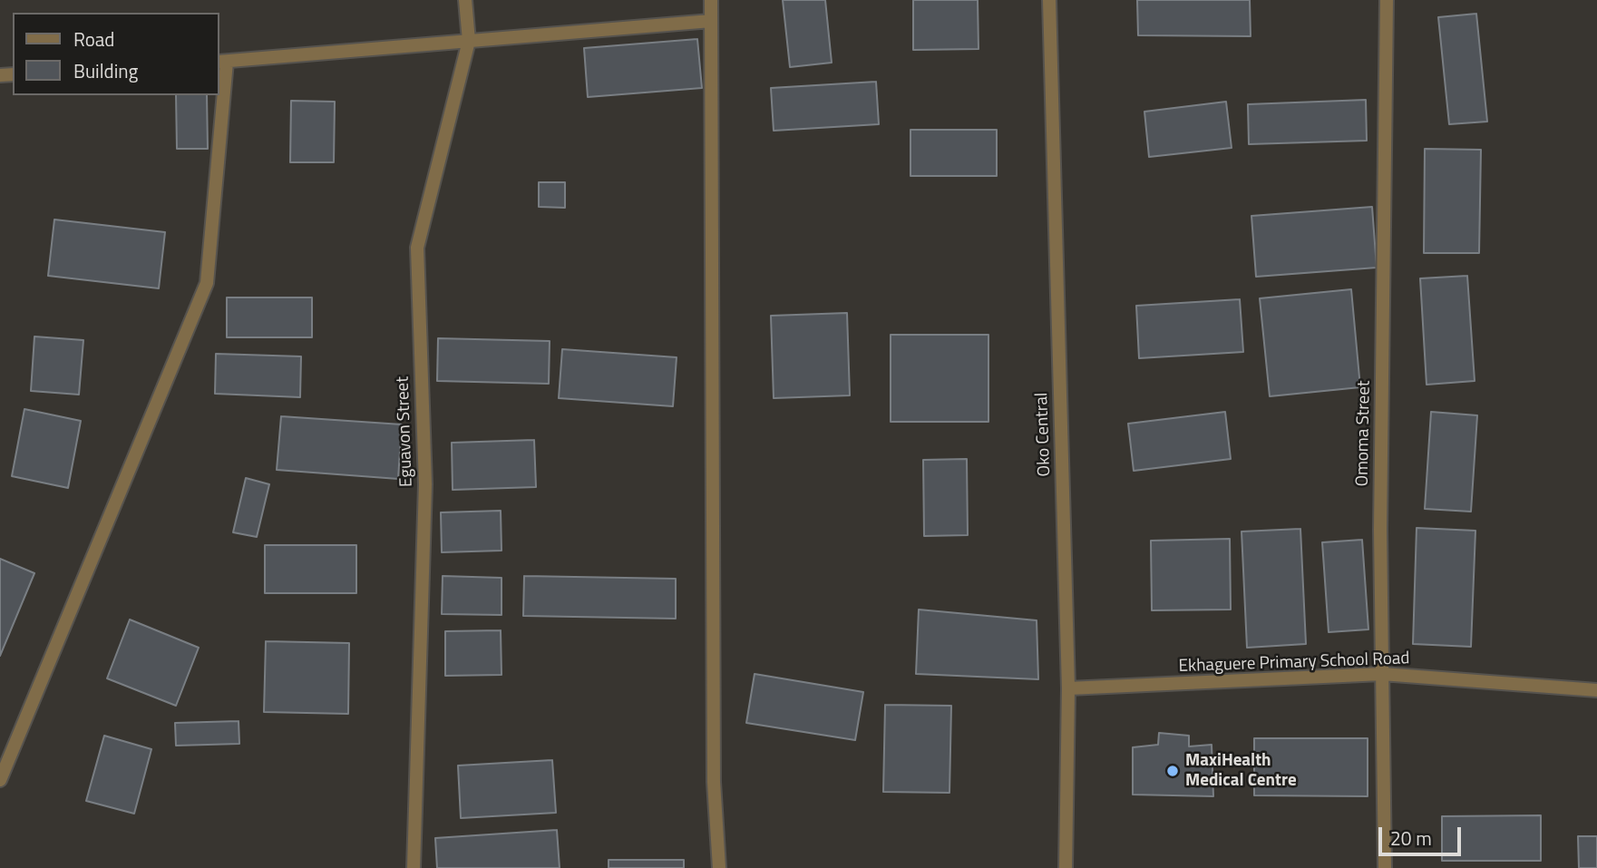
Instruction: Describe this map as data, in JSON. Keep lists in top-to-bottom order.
{
  "streets": {
    "street": [
      "Eguavon Street",
      "Omoma Street",
      "Oko Central",
      "Ekhaguere Primary School Road"
    ]
  },
  "crossings": [
    ["Omoma Street", "Ekhaguere Primary School Road"],
    ["Oko Central", "Ekhaguere Primary School Road"]
  ],
  "places": ["MaxiHealth Medical Centre"],
  "legend": ["Road", "Building"],
  "scale_bar": "20 m"
}
